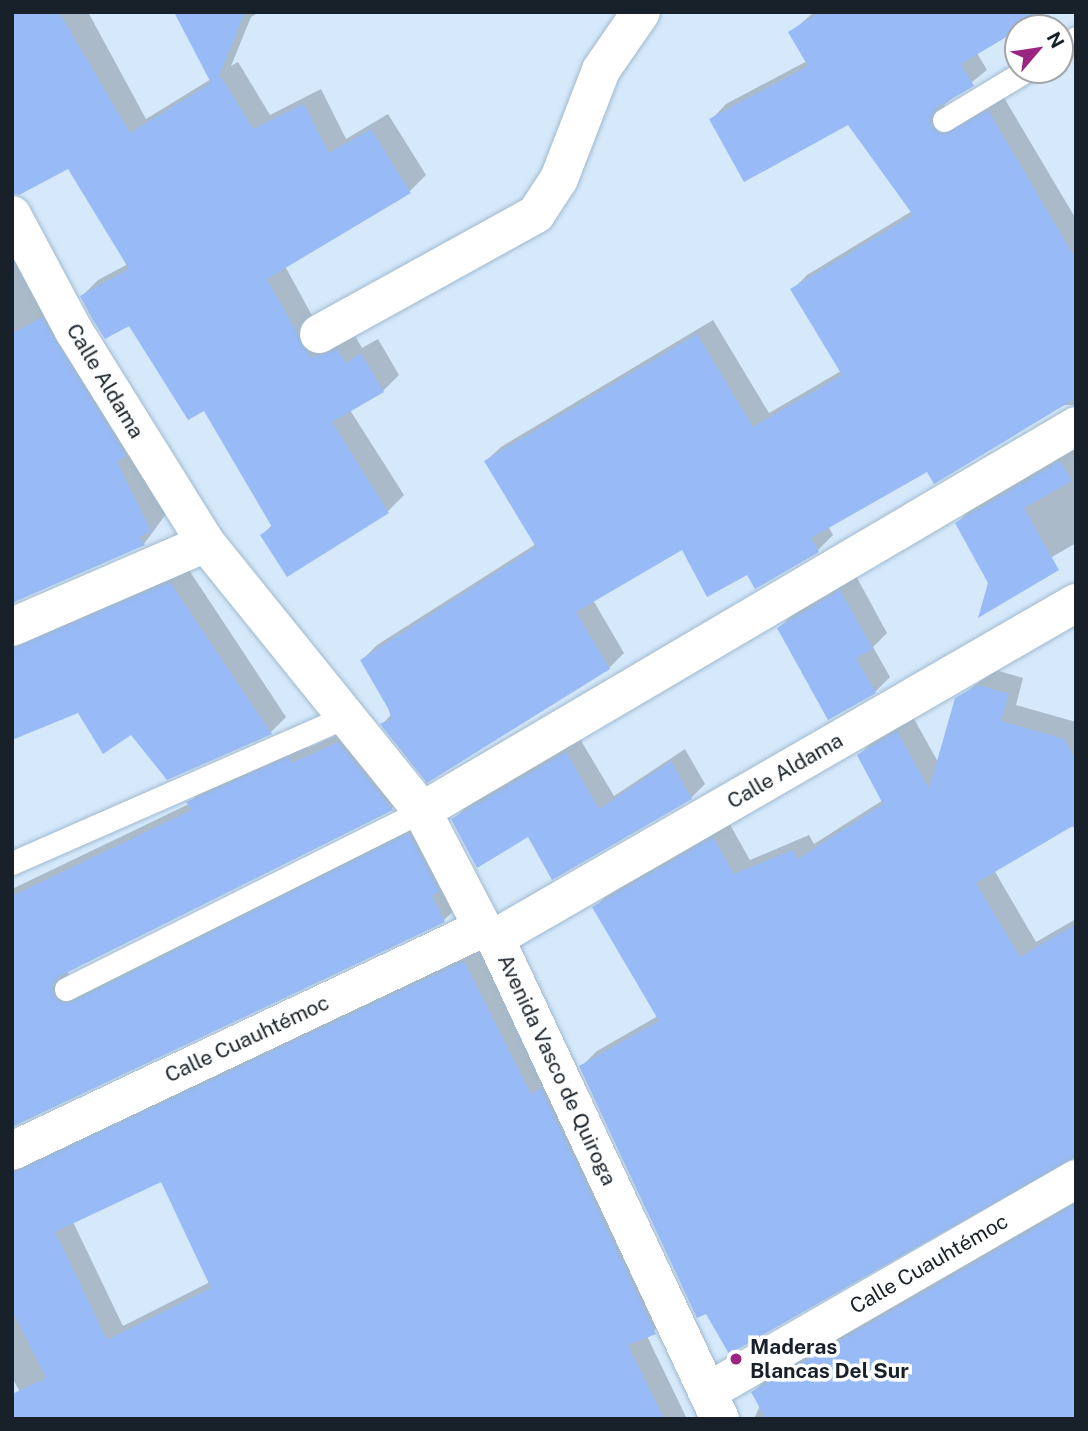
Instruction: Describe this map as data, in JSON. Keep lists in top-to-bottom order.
{
  "streets": {
    "street": ["Calle Aldama", "Calle Cuauhtémoc", "Avenida Vasco de Quiroga"]
  },
  "crossings": [
    ["Calle Aldama", "Calle Cuauhtémoc"],
    ["Calle Aldama", "Avenida Vasco de Quiroga"],
    ["Calle Cuauhtémoc", "Avenida Vasco de Quiroga"]
  ],
  "places": ["Maderas Blancas Del Sur"],
  "north": "top right"
}
